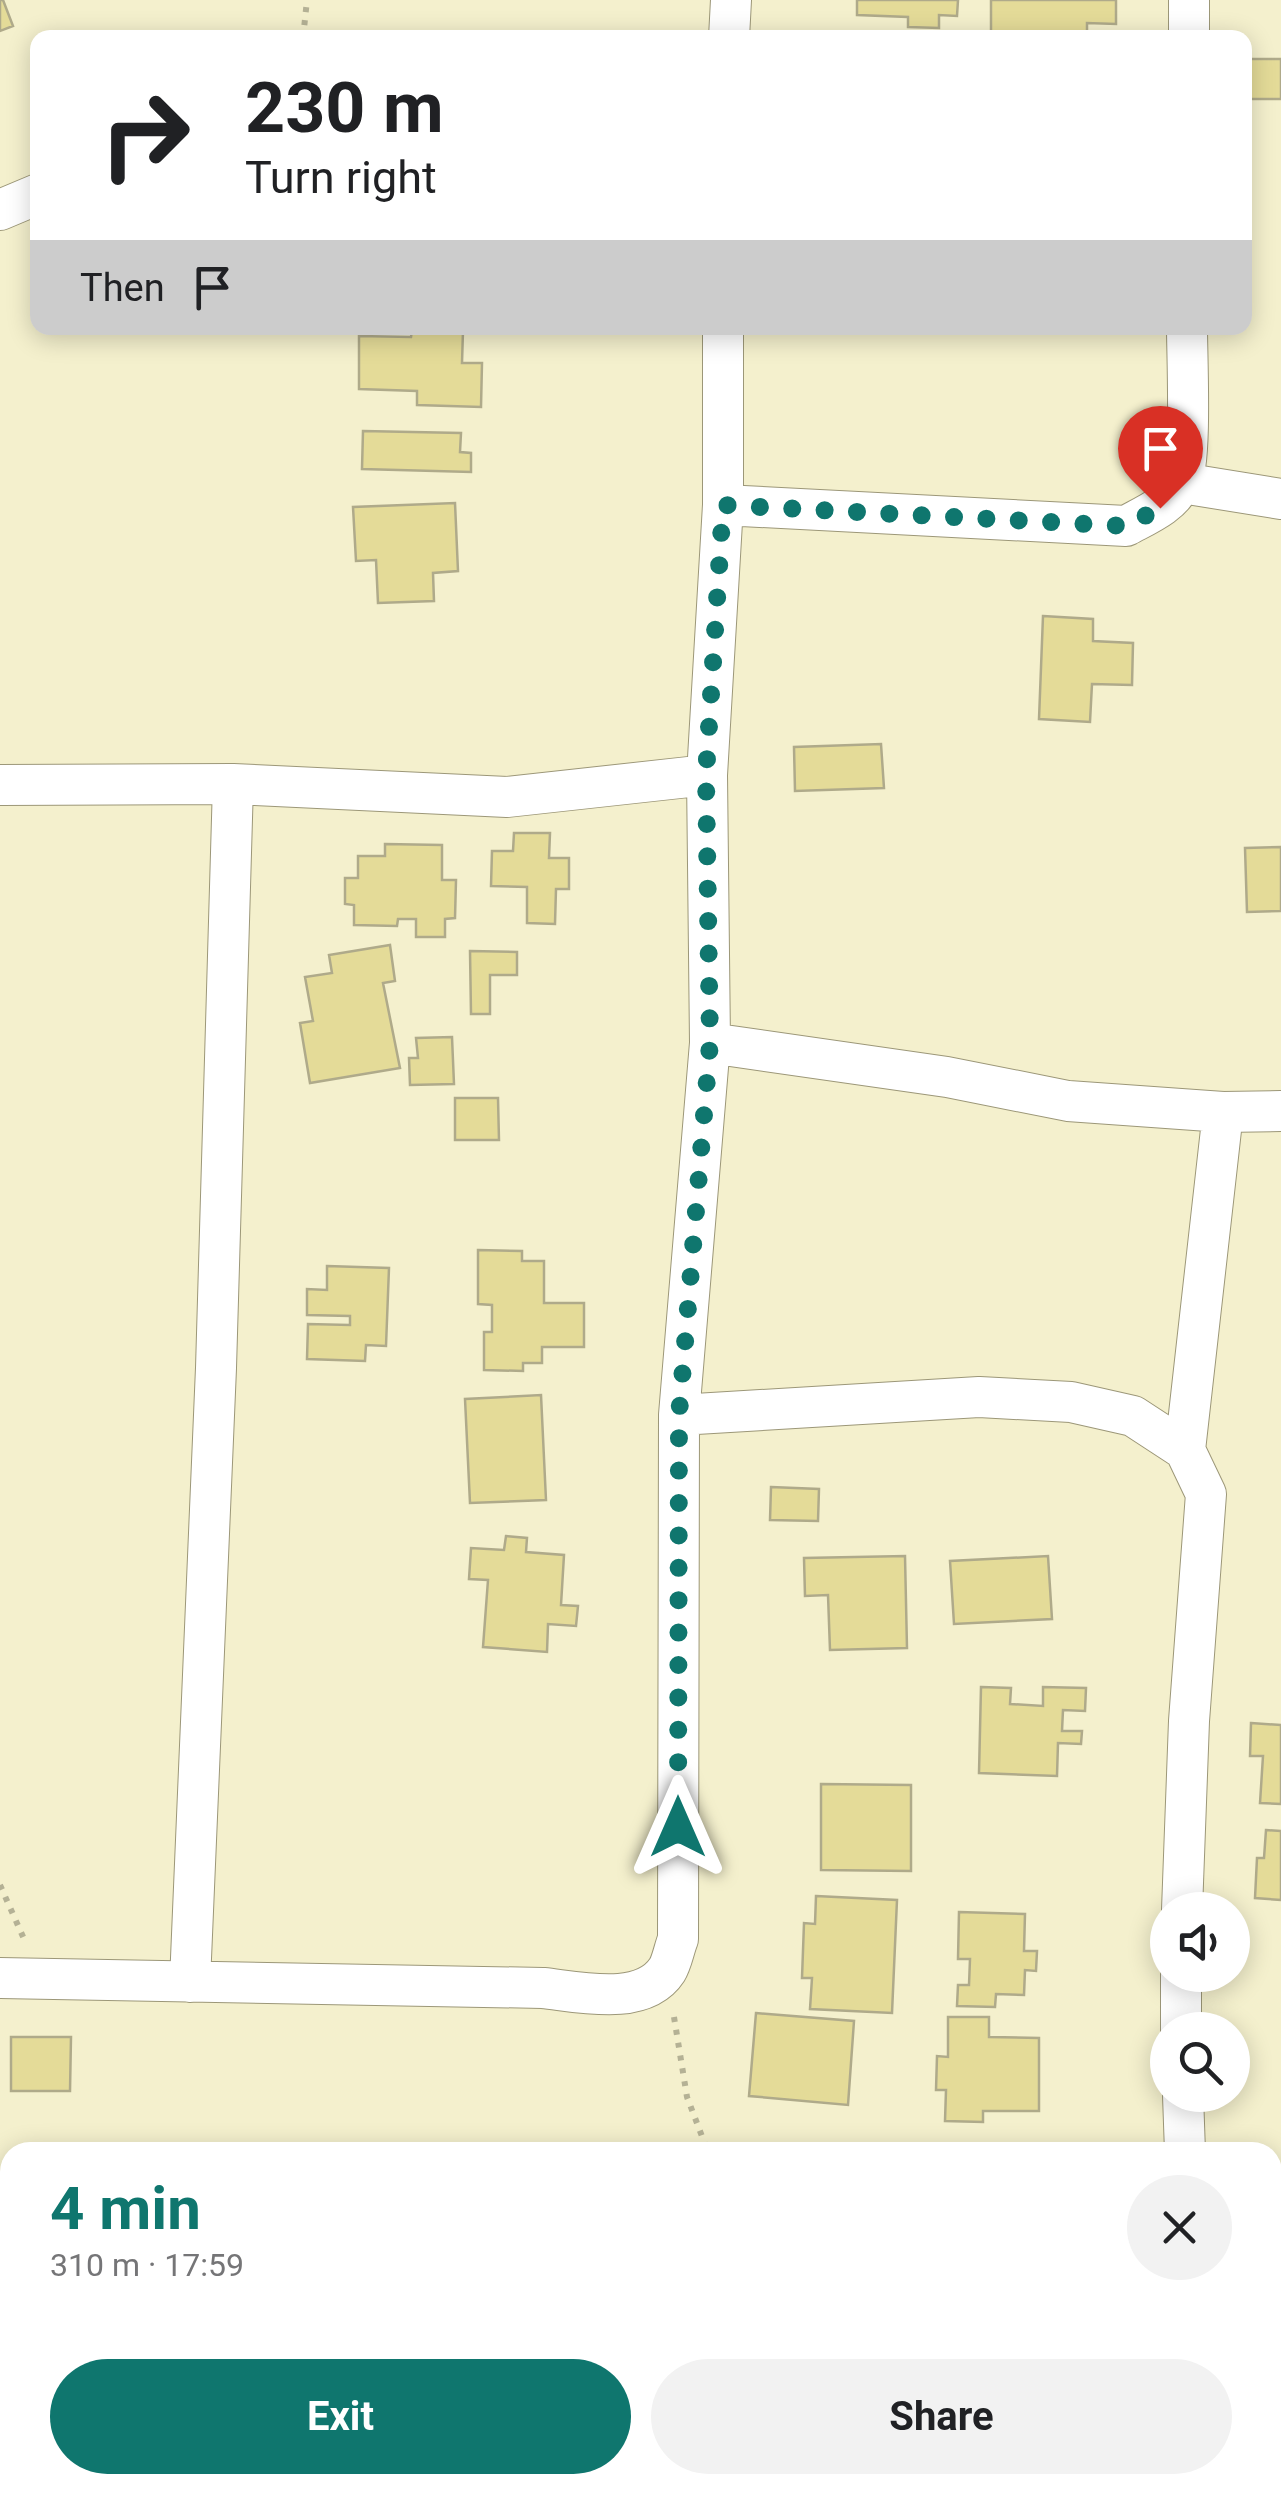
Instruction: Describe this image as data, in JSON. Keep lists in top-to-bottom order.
{
  "page": {
    "turn": ["230 m", "Turn right"],
    "then": "Then",
    "heading": ["4 min", "310 m · 17:59"],
    "buttons": ["Exit", "Share"]
  }
}
